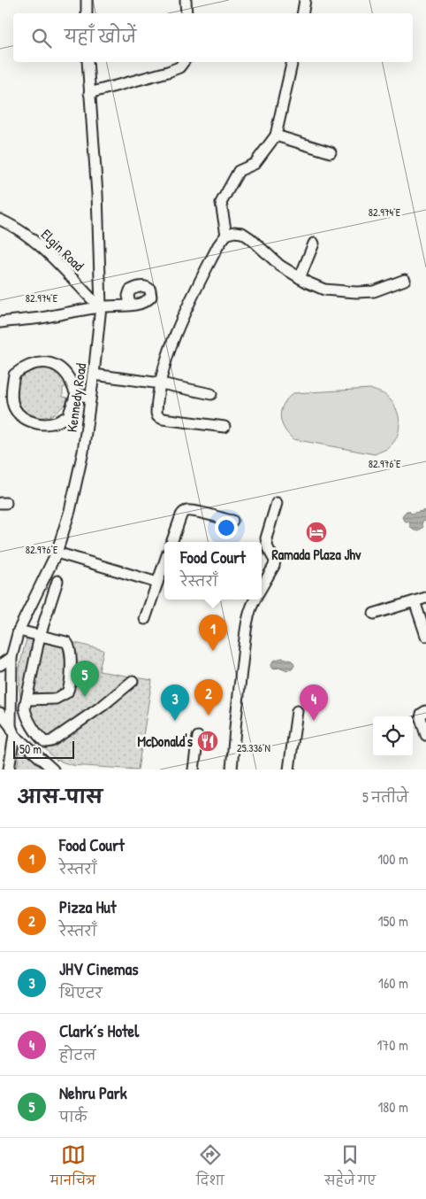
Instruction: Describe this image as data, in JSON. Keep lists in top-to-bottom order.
{
  "streets": {
    "street": ["Elgin Road", "Kennedy Road"]
  },
  "crossings": [
    ["Elgin Road", "Kennedy Road"]
  ],
  "places": {
    "hotel": ["Ramada Plaza Jhv"],
    "restaurant": ["McDonald's"]
  },
  "scale_bar": "50 m",
  "page": {
    "search": "यहाँ खोजें",
    "popup": ["Food Court", "रेस्तराँ"],
    "pins": [
      "1",
      "5",
      "2",
      "3",
      "4"
    ],
    "scale": "50 m",
    "heading": ["आस-पास", "5 नतीजे"],
    "list": [
      {
        "mark": "1",
        "name": "Food Court",
        "note": "रेस्तराँ",
        "value": "100 m"
      },
      {
        "mark": "2",
        "name": "Pizza Hut",
        "note": "रेस्तराँ",
        "value": "150 m"
      },
      {
        "mark": "3",
        "name": "JHV Cinemas",
        "note": "थिएटर",
        "value": "160 m"
      },
      {
        "mark": "4",
        "name": "Clark´s Hotel",
        "note": "होटल",
        "value": "170 m"
      },
      {
        "mark": "5",
        "name": "Nehru Park",
        "note": "पार्क",
        "value": "180 m"
      }
    ],
    "nav": ["मानचित्र", "दिशा", "सहेजे गए"]
  },
  "coordinates": ["82.974°E", "82.976°E", "25.336°N"]
}
